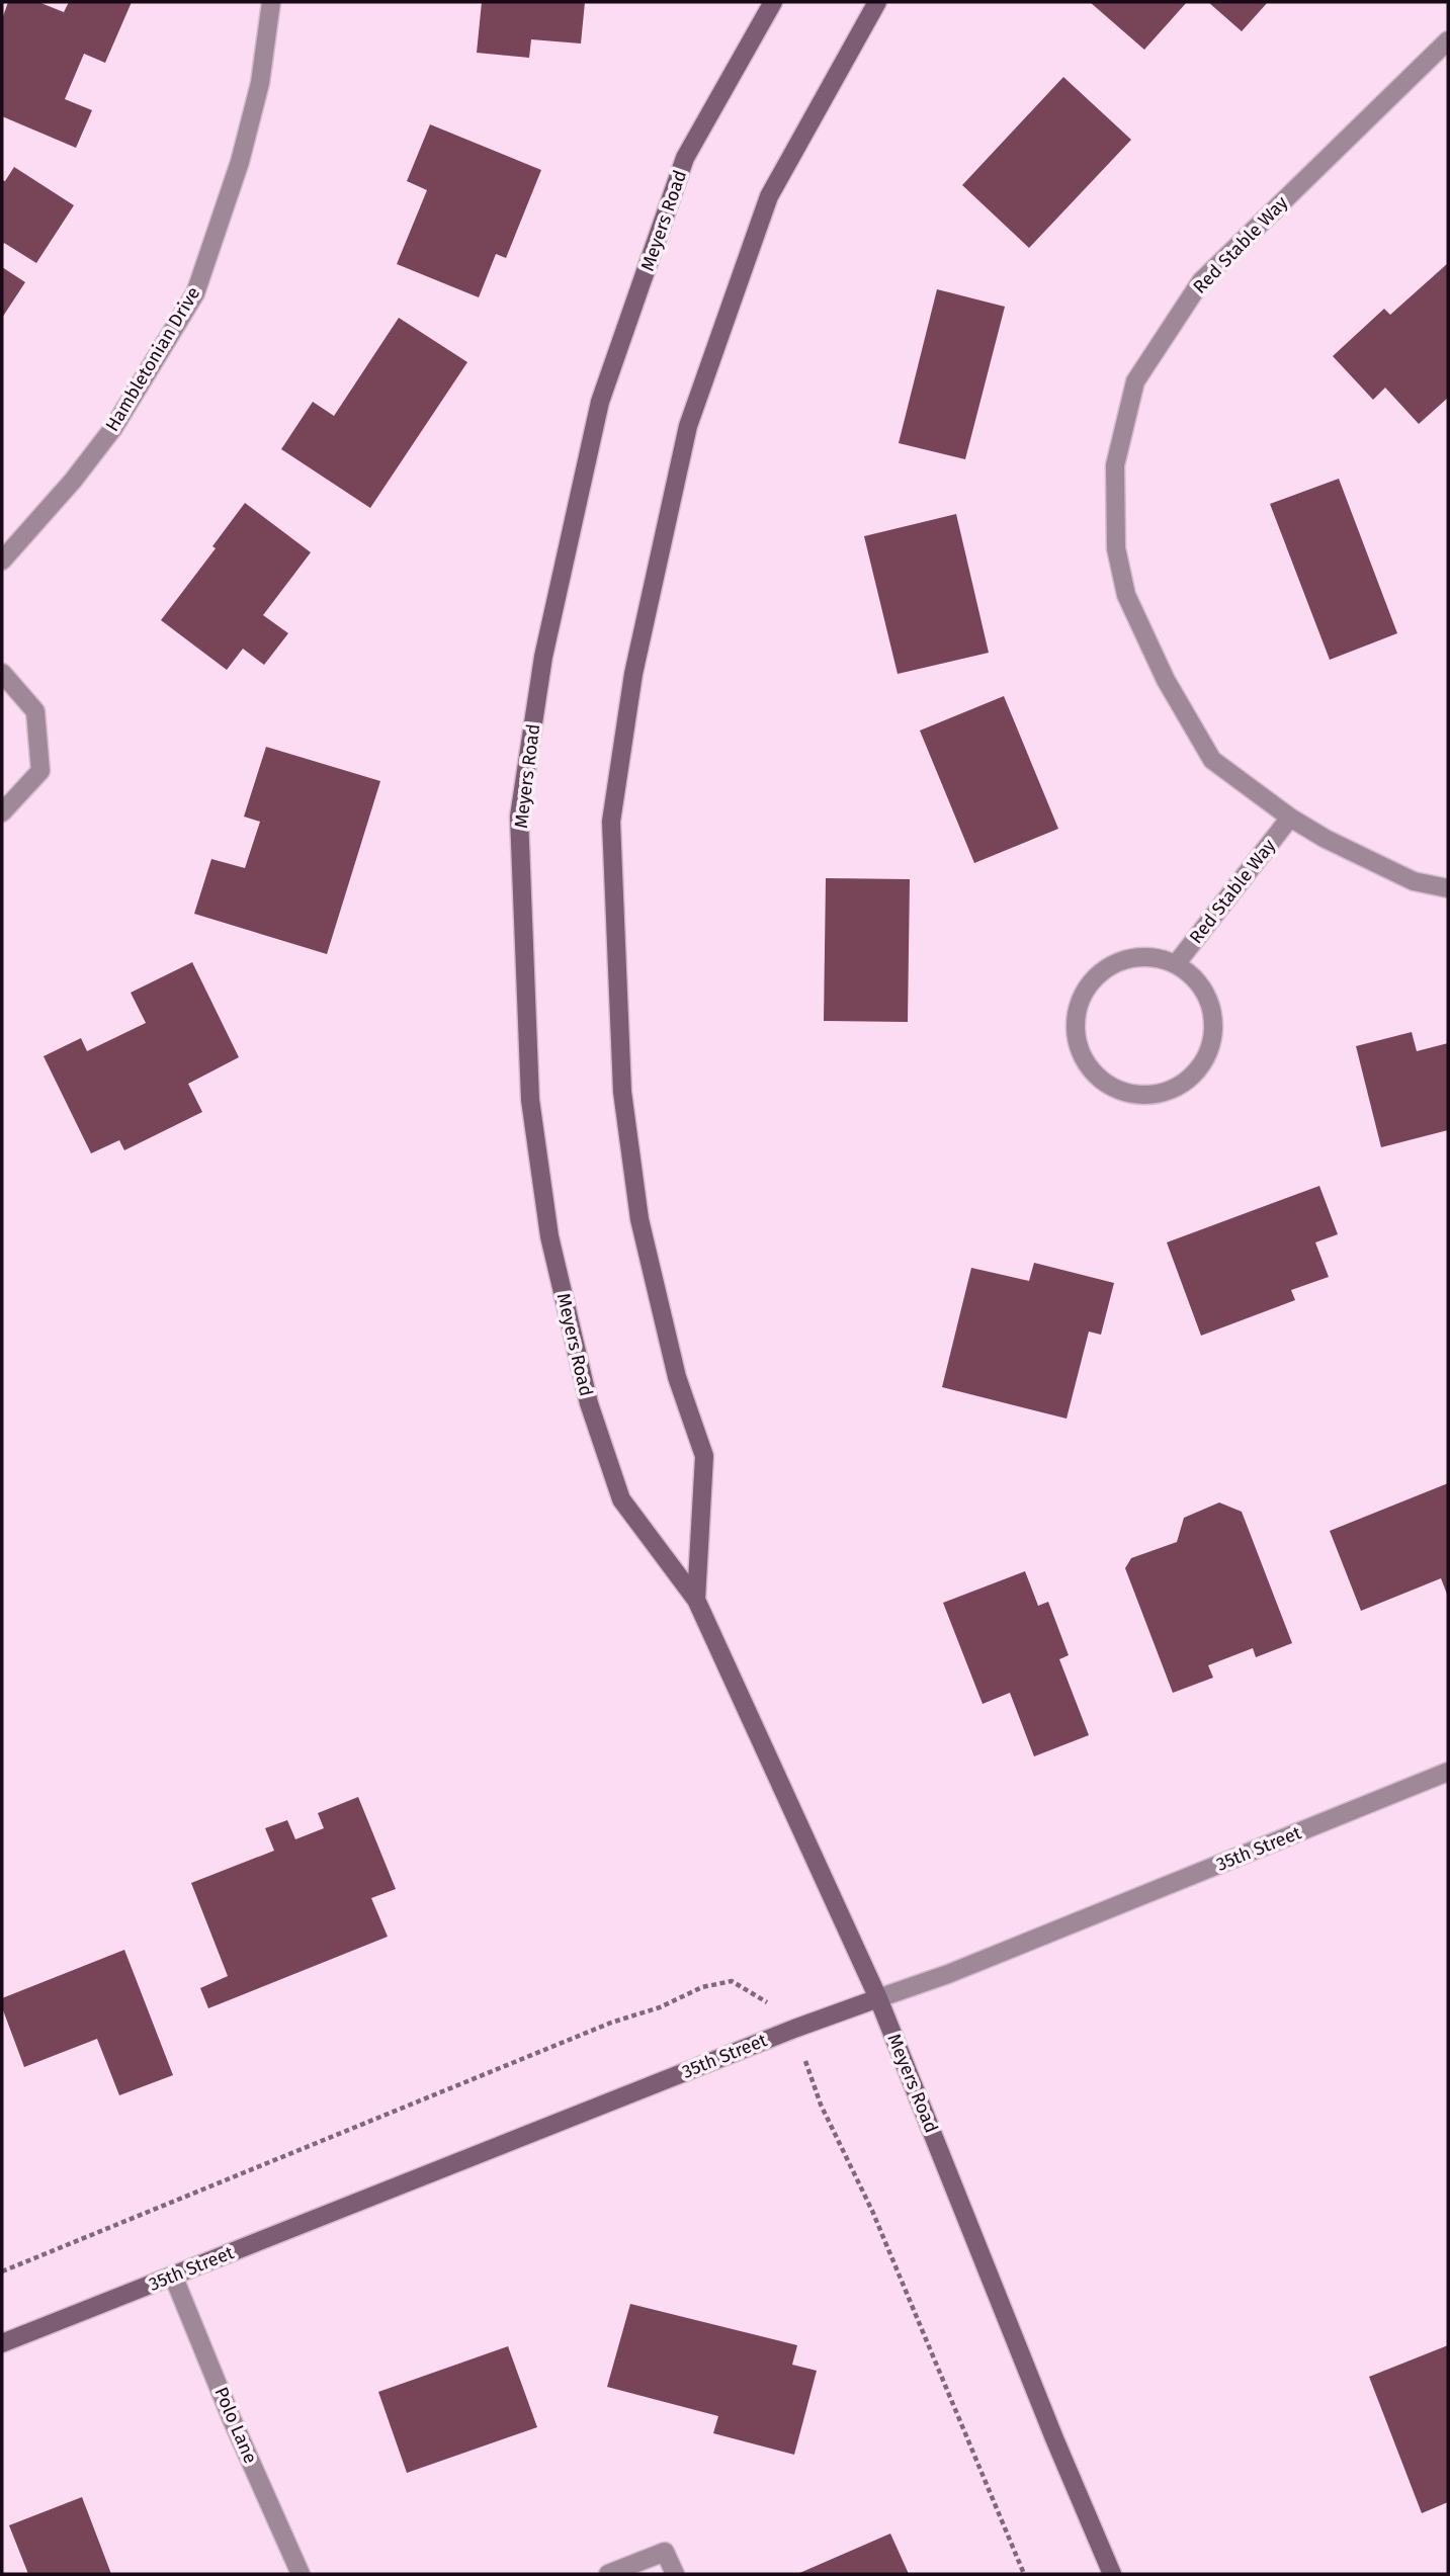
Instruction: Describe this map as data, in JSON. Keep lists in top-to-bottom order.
{
  "streets": {
    "street": [
      "Meyers Road",
      "Red Stable Way",
      "Hambletonian Drive",
      "35th Street",
      "Polo Lane"
    ]
  },
  "crossings": [
    ["Meyers Road", "35th Street"],
    ["35th Street", "Polo Lane"]
  ]
}
